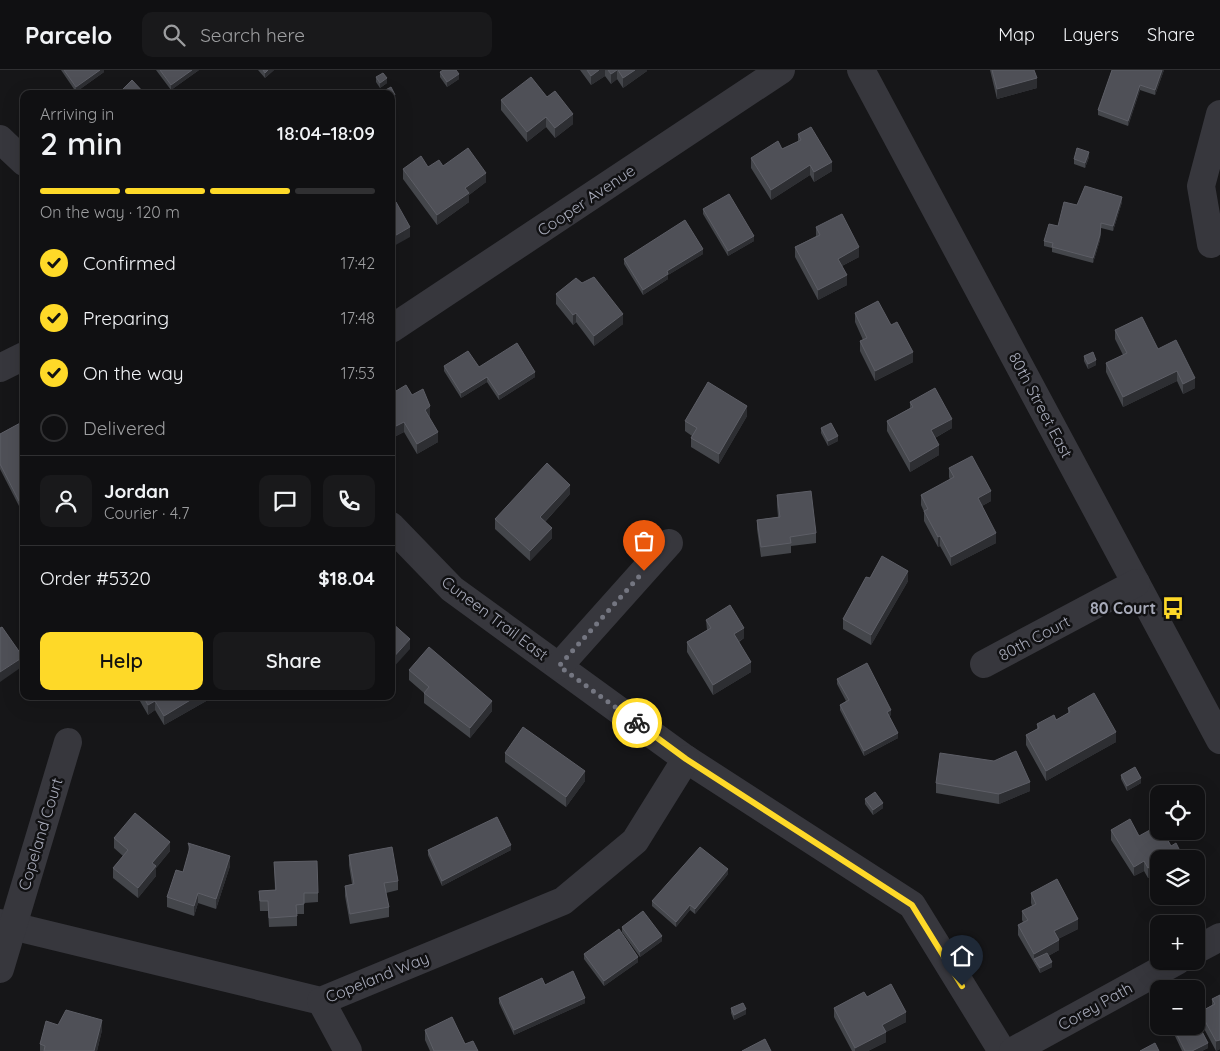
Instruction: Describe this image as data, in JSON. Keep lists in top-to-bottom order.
{
  "streets": {
    "street": [
      "Cooper Avenue",
      "80th Street East",
      "Cuneen Trail East",
      "80th Court",
      "Copeland Court",
      "Copeland Way",
      "Corey Path"
    ]
  },
  "crossings": [
    ["80th Street East", "80th Court"],
    ["Cuneen Trail East", "Copeland Way"],
    ["Copeland Court", "Copeland Way"]
  ],
  "places": {
    "bus stop": ["80 Court"]
  },
  "page": {
    "header": "Parcelo",
    "search": "Search here",
    "nav": ["Map", "Layers", "Share"],
    "heading": ["2 min", "Arriving in", "18:04–18:09"],
    "panel": [
      "Jordan",
      "Courier · 4.7",
      "Order #5320",
      "$18.04"
    ],
    "bar": "On the way · 120 m",
    "list": [
      ["Confirmed", "17:42"],
      ["Preparing", "17:48"],
      ["On the way", "17:53"],
      "Delivered"
    ],
    "buttons": ["Help", "Share"],
    "map_buttons": ["+", "−"]
  }
}
